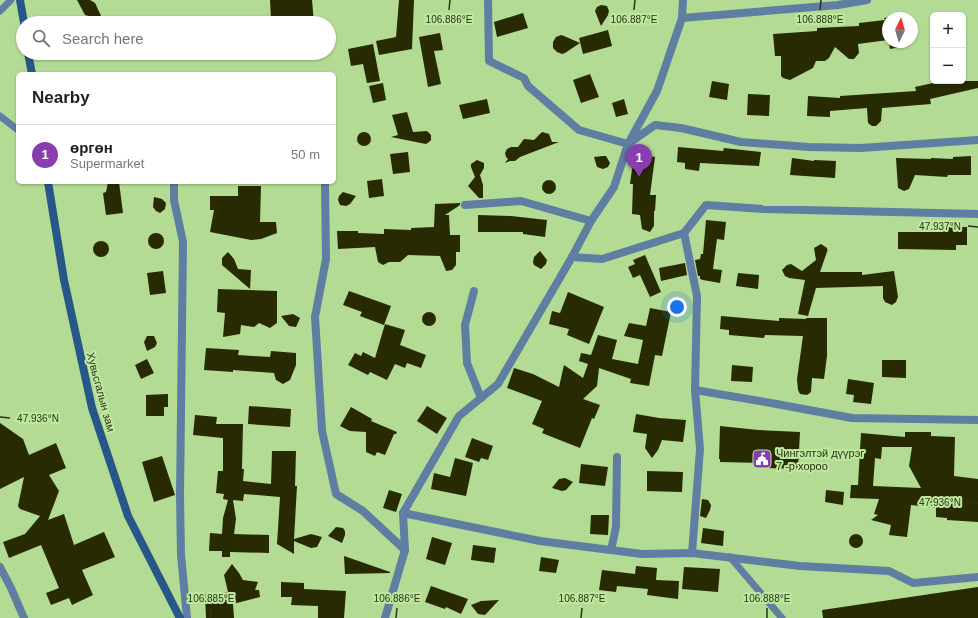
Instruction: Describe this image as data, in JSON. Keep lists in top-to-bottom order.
{
  "streets": {
    "main road": ["Хувьсгалын зам"]
  },
  "places": {
    "public building": ["Чингэлтэй дүүрэг 7 -р хороо"]
  },
  "north": "top",
  "page": {
    "map_buttons": ["+", "−"],
    "search": "Search here",
    "heading": "Nearby",
    "list": [
      {
        "mark": "1",
        "name": "өргөн",
        "note": "Supermarket",
        "value": "50 m"
      }
    ],
    "pins": "1"
  },
  "coordinates": [
    "106.886°E",
    "106.887°E",
    "106.888°E",
    "47.937°N",
    "47.936°N",
    "106.885°E"
  ]
}
